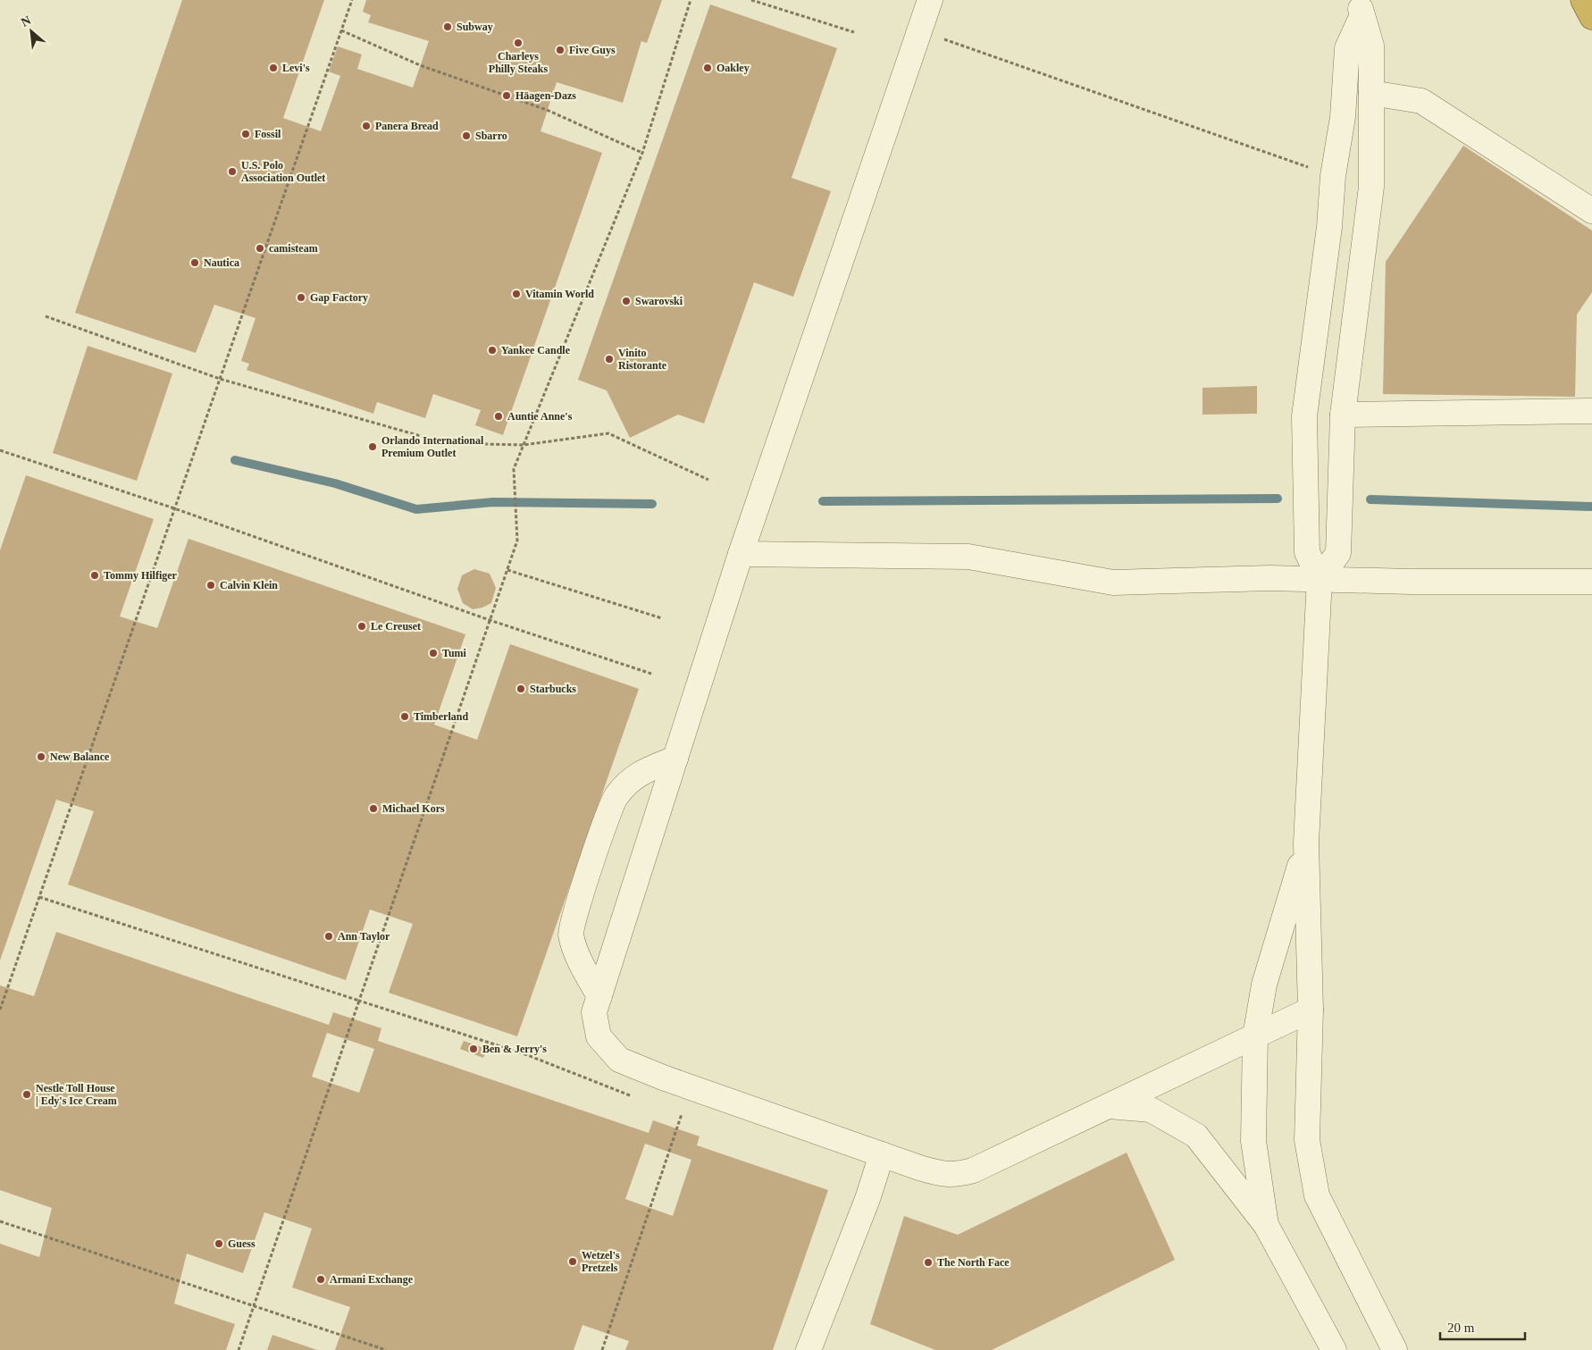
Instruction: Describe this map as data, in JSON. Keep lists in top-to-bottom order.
{
  "places": [
    "Subway",
    "Charleys Philly Steaks",
    "Five Guys",
    "Levi's",
    "Oakley",
    "Häagen-Dazs",
    "Panera Bread",
    "Fossil",
    "Sbarro",
    "U.S. Polo Association Outlet",
    "camisteam",
    "Nautica",
    "Vitamin World",
    "Gap Factory",
    "Swarovski",
    "Yankee Candle",
    "Vinito Ristorante",
    "Auntie Anne's",
    "Orlando International Premium Outlet",
    "Tommy Hilfiger",
    "Calvin Klein",
    "Le Creuset",
    "Tumi",
    "Starbucks",
    "Timberland",
    "New Balance",
    "Michael Kors",
    "Ann Taylor",
    "Ben & Jerry's",
    "Nestle Toll House | Edy's Ice Cream",
    "Guess",
    "Wetzel's Pretzels",
    "The North Face",
    "Armani Exchange"
  ],
  "scale_bar": "20 m",
  "north": "top left"
}
